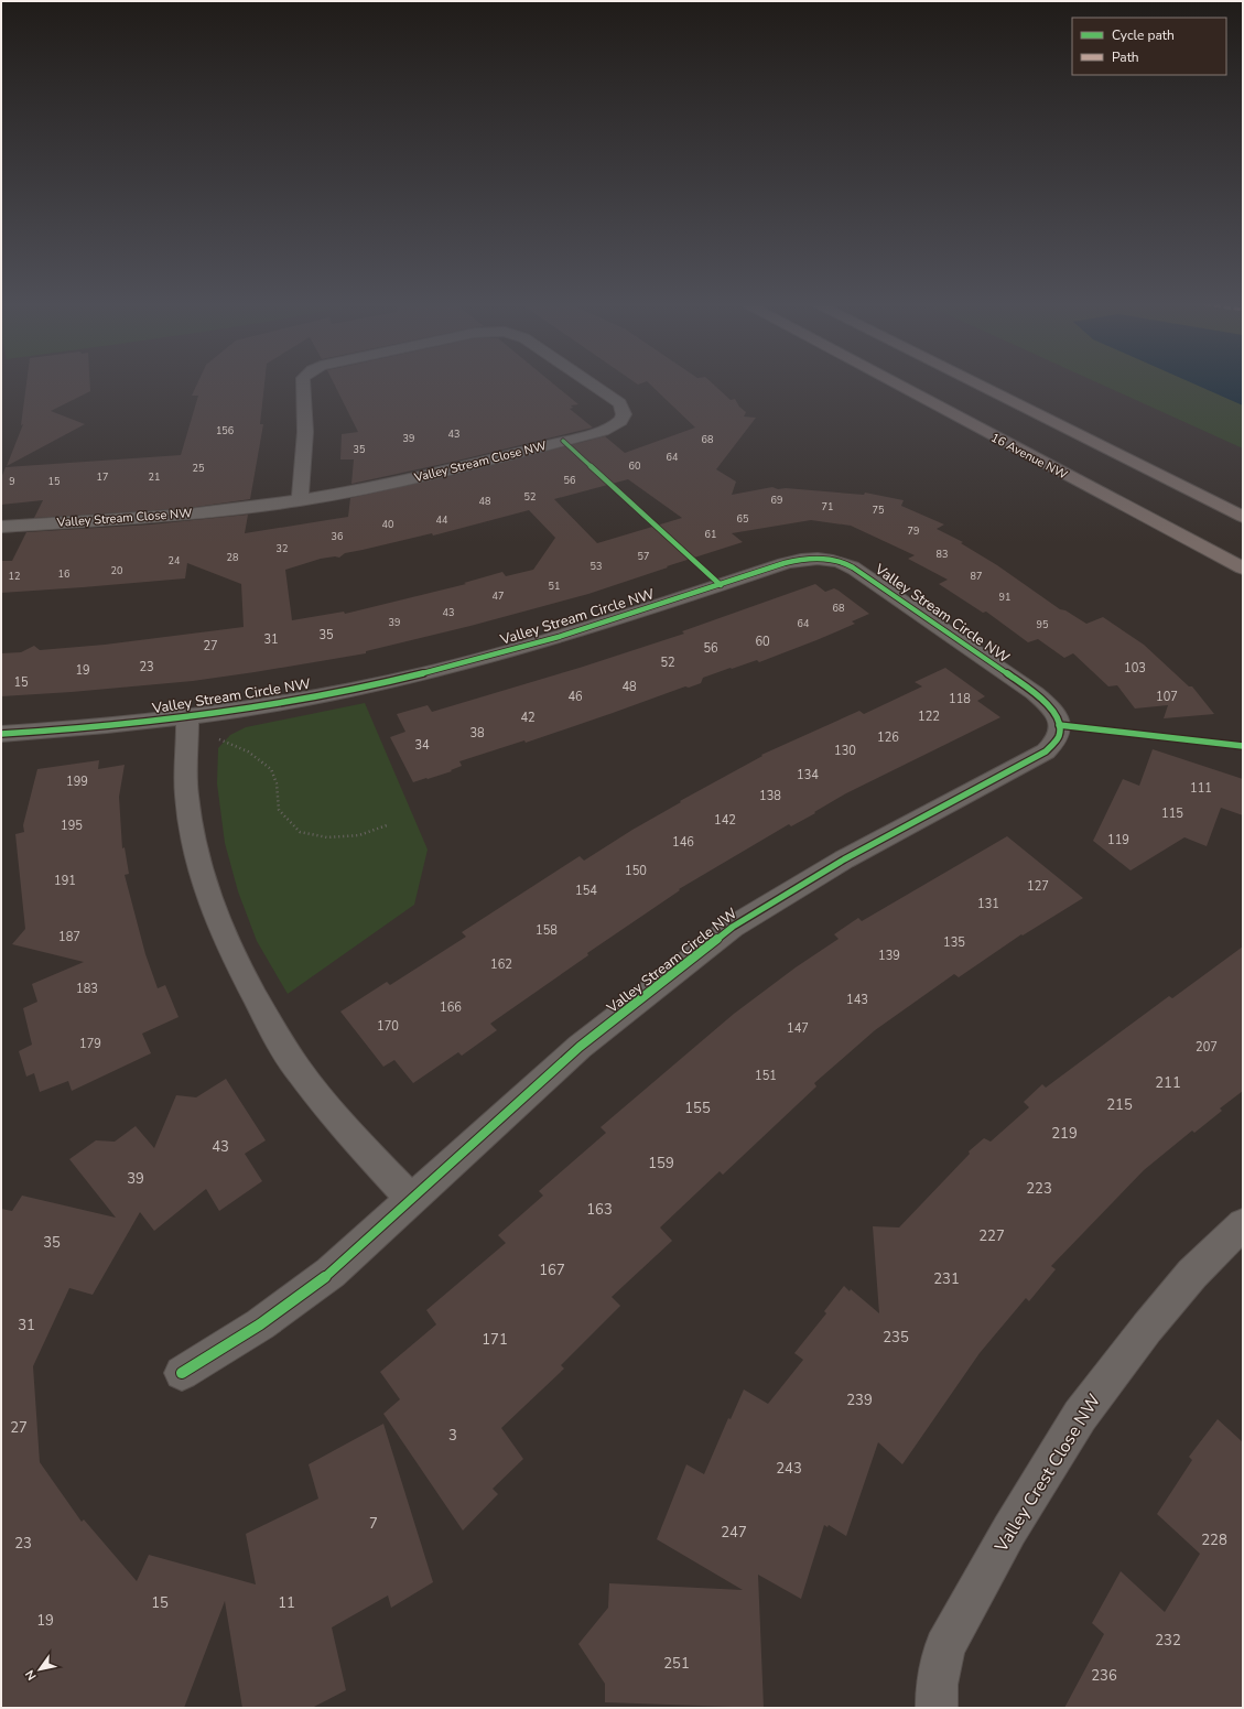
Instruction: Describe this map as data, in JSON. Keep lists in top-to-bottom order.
{
  "streets": {
    "highway": ["16 Avenue NW"],
    "street": ["Valley Stream Close NW", "Valley Stream Circle NW", "Valley Crest Close NW"]
  },
  "house_numbers": [
    "156",
    "43",
    "39",
    "68",
    "35",
    "64",
    "60",
    "25",
    "17",
    "21",
    "56",
    "9",
    "15",
    "52",
    "69",
    "48",
    "71",
    "75",
    "65",
    "44",
    "40",
    "79",
    "61",
    "36",
    "32",
    "83",
    "57",
    "28",
    "24",
    "53",
    "20",
    "16",
    "12",
    "87",
    "51",
    "47",
    "91",
    "68",
    "43",
    "39",
    "64",
    "95",
    "35",
    "31",
    "60",
    "27",
    "56",
    "52",
    "23",
    "103",
    "19",
    "15",
    "48",
    "46",
    "107",
    "118",
    "122",
    "42",
    "38",
    "126",
    "34",
    "130",
    "134",
    "199",
    "111",
    "138",
    "115",
    "142",
    "195",
    "119",
    "146",
    "150",
    "191",
    "127",
    "154",
    "131",
    "158",
    "187",
    "135",
    "139",
    "162",
    "183",
    "143",
    "166",
    "170",
    "147",
    "179",
    "207",
    "151",
    "211",
    "215",
    "155",
    "219",
    "43",
    "159",
    "39",
    "223",
    "163",
    "227",
    "35",
    "167",
    "231",
    "31",
    "235",
    "171",
    "239",
    "27",
    "3",
    "243",
    "7",
    "247",
    "228",
    "23",
    "15",
    "11",
    "19",
    "232",
    "251",
    "236"
  ],
  "legend": ["Cycle path", "Path"],
  "north": "bottom left"
}
